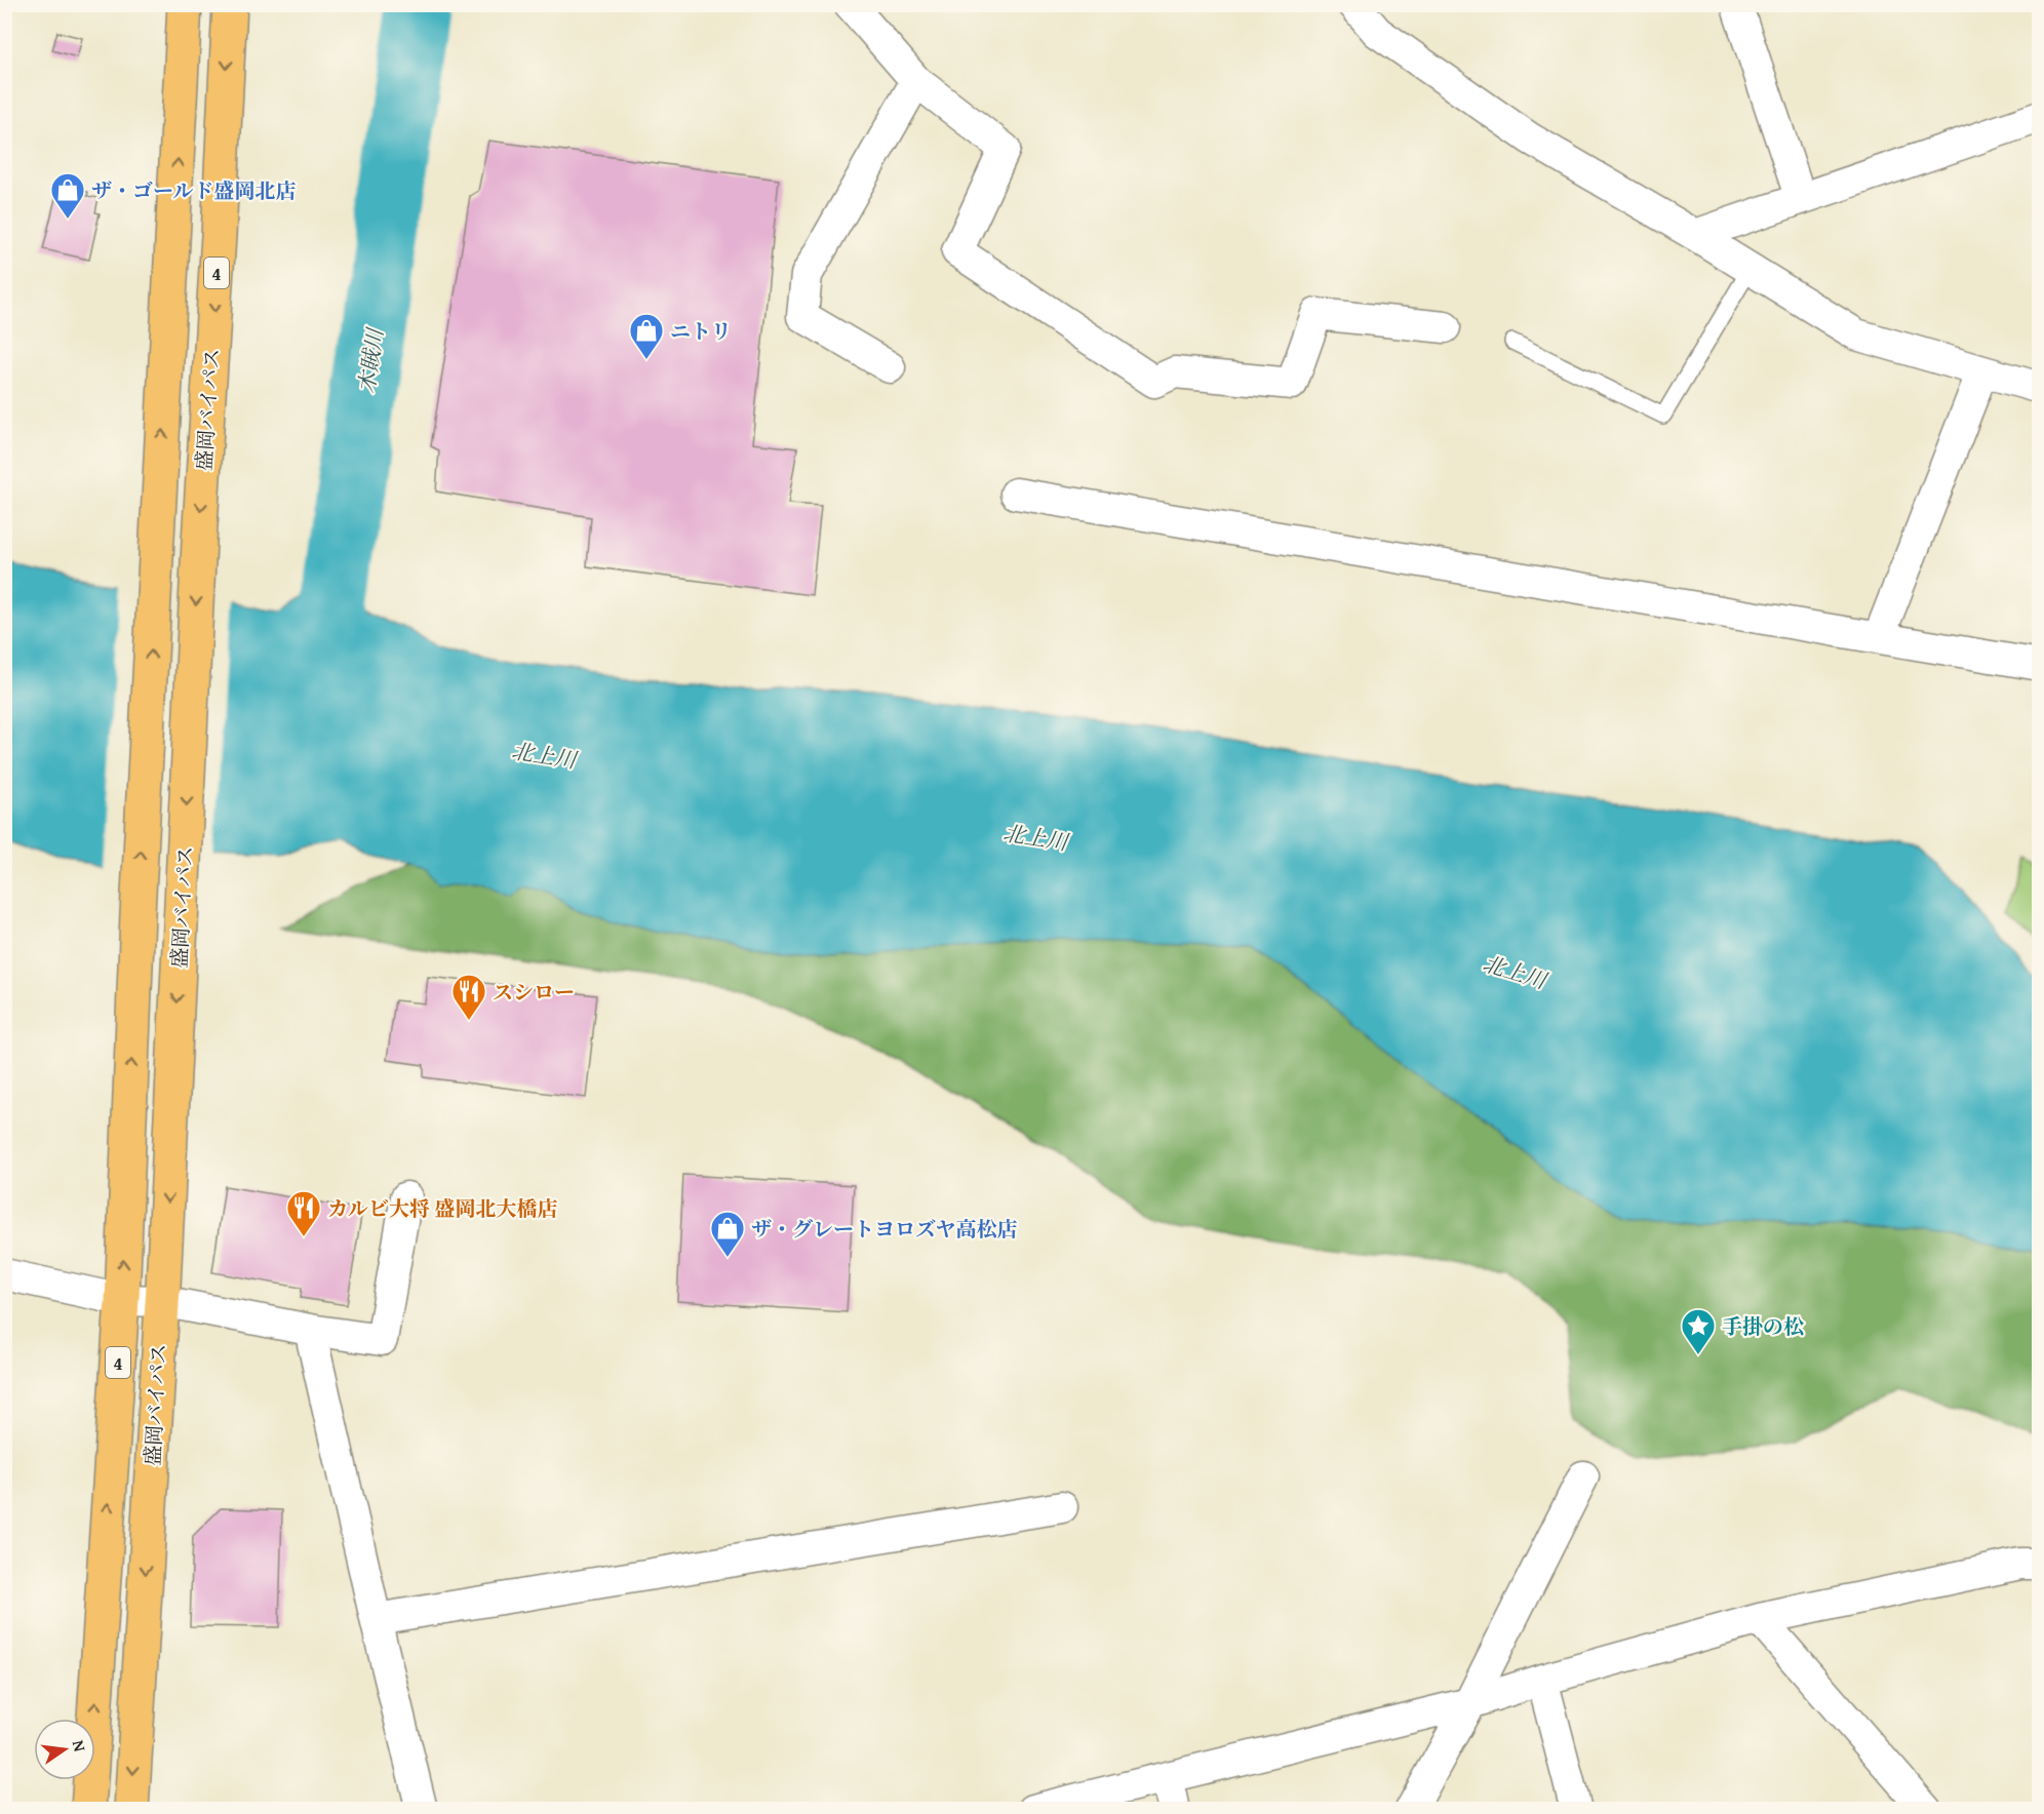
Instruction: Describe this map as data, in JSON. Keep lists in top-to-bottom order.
{
  "streets": {
    "highway": ["4", "盛岡バイパス"]
  },
  "water": ["木賊川", "北上川"],
  "places": {
    "shop": ["ザ・ゴールド盛岡北店", "ニトリ", "ザ・グレートヨロズヤ高松店"],
    "restaurant": ["スシロー", "カルビ大将 盛岡北大橋店"],
    "place": ["手掛の松"]
  },
  "north": "right"
}
